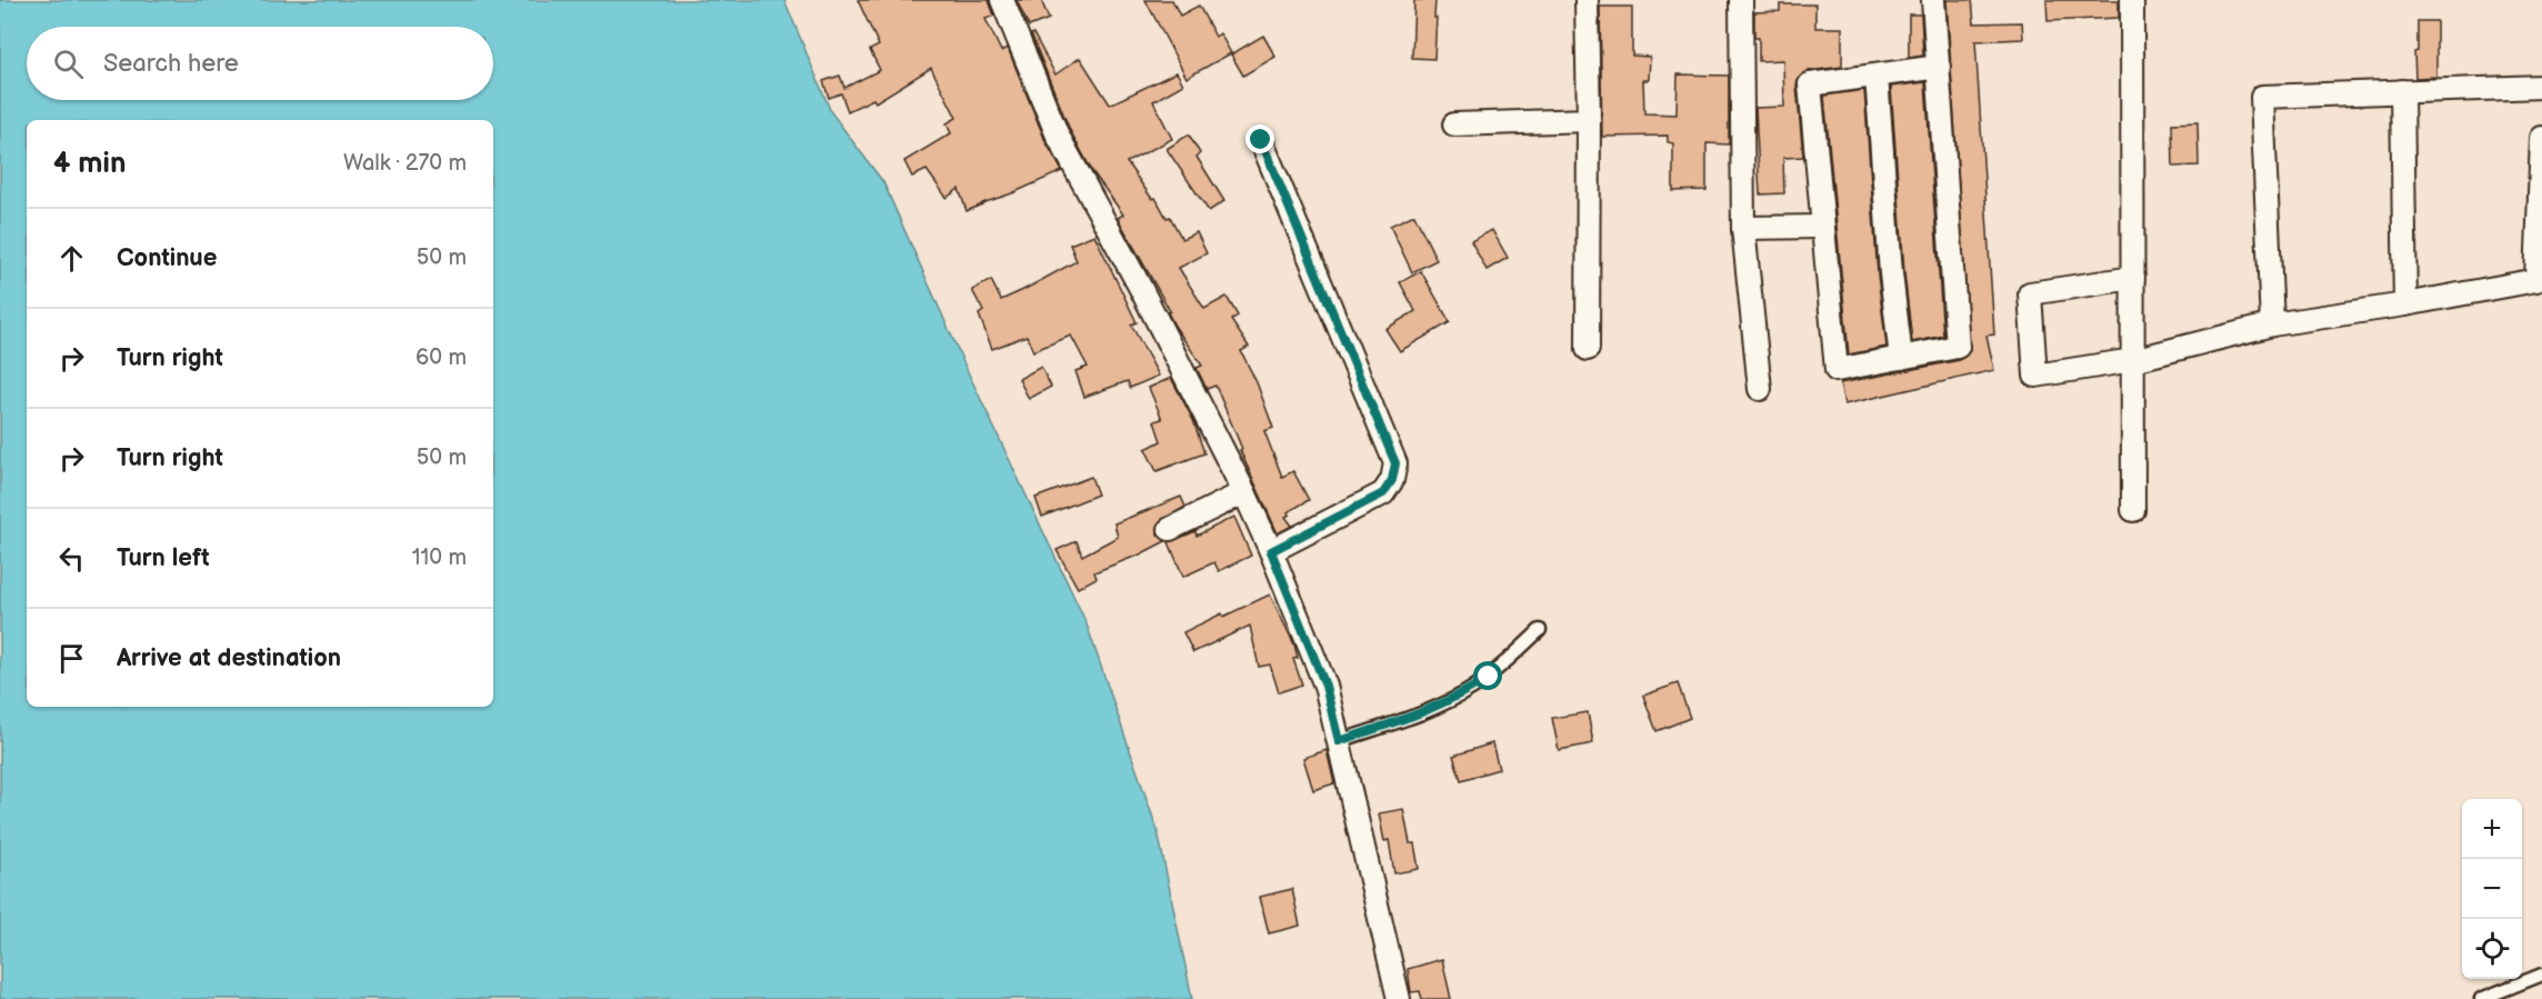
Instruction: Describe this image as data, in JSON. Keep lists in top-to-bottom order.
{
  "page": {
    "search": "Search here",
    "heading": ["4 min", "Walk · 270 m"],
    "list": [
      ["Continue", "50 m"],
      ["Turn right", "60 m"],
      ["Turn right", "50 m"],
      ["Turn left", "110 m"],
      "Arrive at destination"
    ],
    "map_buttons": ["+", "−"]
  }
}
